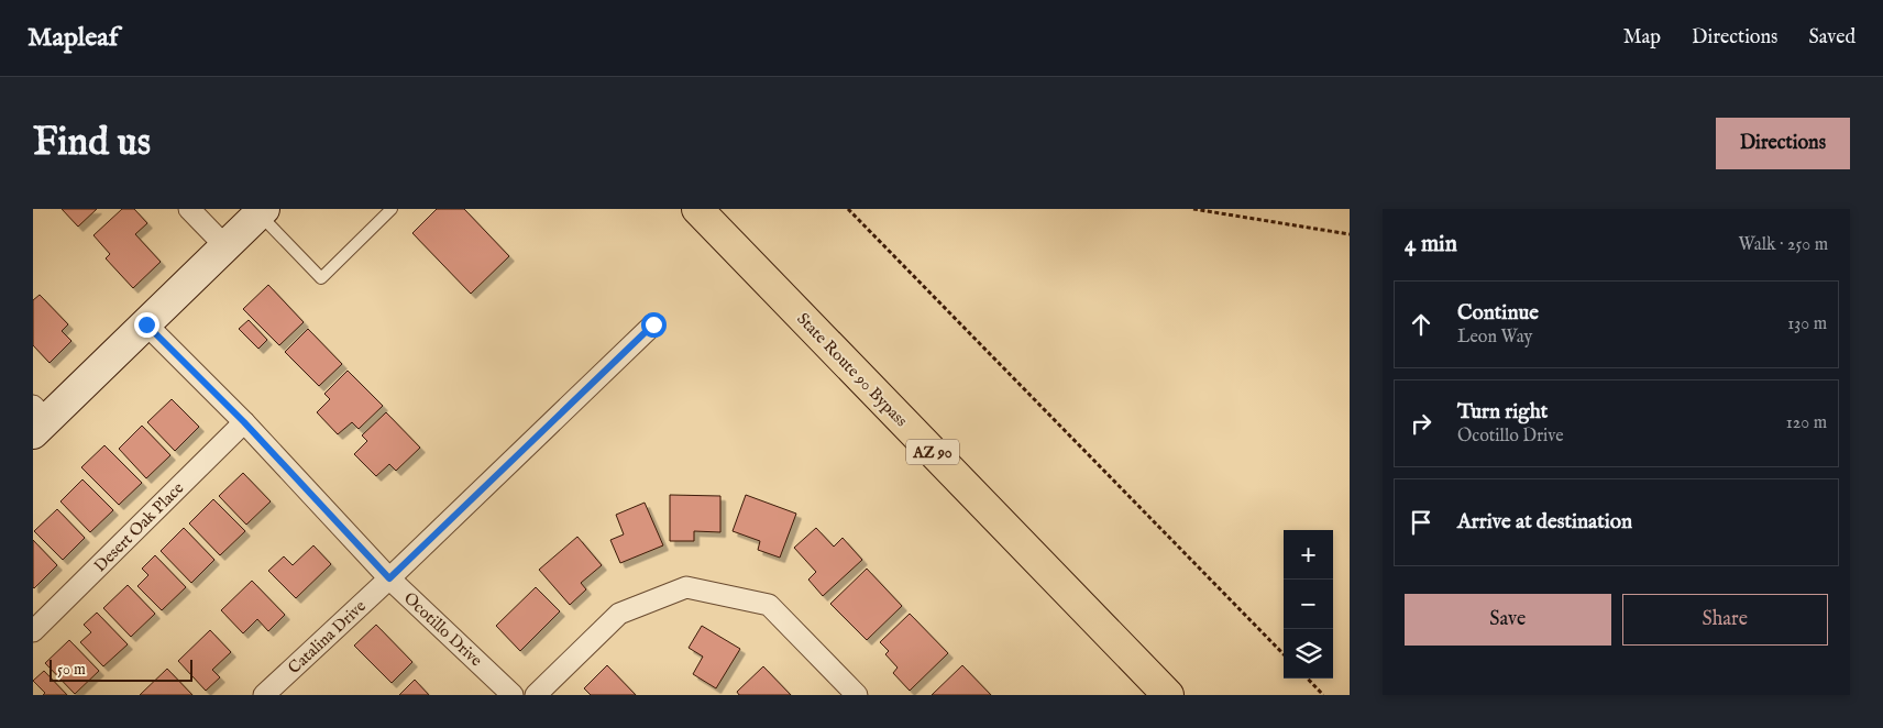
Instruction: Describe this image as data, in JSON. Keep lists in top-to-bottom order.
{
  "streets": {
    "highway": ["State Route 90 Bypass", "AZ 90"],
    "street": ["Desert Oak Place", "Ocotillo Drive", "Catalina Drive"]
  },
  "crossings": [
    ["Desert Oak Place", "Ocotillo Drive"],
    ["Ocotillo Drive", "Catalina Drive"]
  ],
  "scale_bar": "50 m",
  "page": {
    "header": "Mapleaf",
    "nav": ["Map", "Directions", "Saved"],
    "buttons": [
      "Directions",
      ["Save", "Share"]
    ],
    "title": "Find us",
    "heading": ["4 min", "Walk · 250 m"],
    "list": [
      ["Continue", "Leon Way", "130 m"],
      ["Turn right", "Ocotillo Drive", "120 m"],
      "Arrive at destination"
    ],
    "map_buttons": ["+", "−"],
    "scale": "50 m"
  }
}
